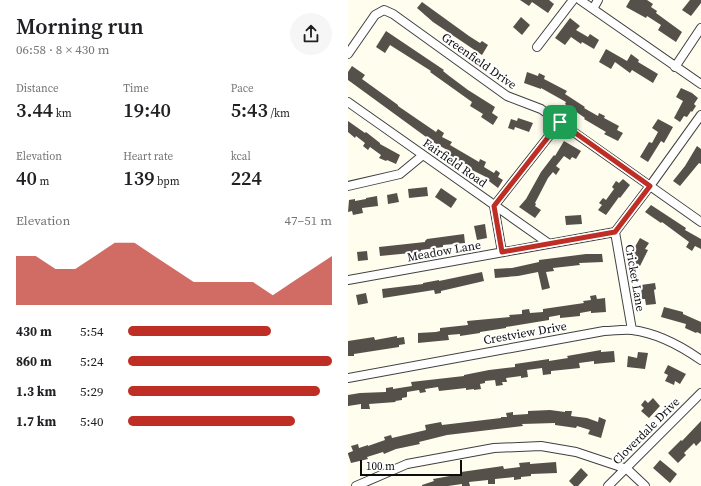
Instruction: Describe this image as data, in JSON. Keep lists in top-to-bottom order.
{
  "streets": {
    "street": [
      "Greenfield Drive",
      "Fairfield Road",
      "Meadow Lane",
      "Cricket Lane",
      "Crestview Drive",
      "Cloverdale Drive"
    ]
  },
  "crossings": [
    ["Greenfield Drive", "Cricket Lane"],
    ["Fairfield Road", "Meadow Lane"],
    ["Meadow Lane", "Cricket Lane"],
    ["Cricket Lane", "Crestview Drive"]
  ],
  "scale_bar": "100 m",
  "page": {
    "heading": ["Morning run", "06:58 · 8 × 430 m"],
    "stats": [
      ["Distance", "3.44 km"],
      ["Time", "19:40"],
      ["Pace", "5:43 /km"],
      ["Elevation", "40 m"],
      ["Heart rate", "139 bpm"],
      ["kcal", "224"]
    ],
    "chart": ["Elevation", "47–51 m"],
    "list": [
      {
        "name": "430 m",
        "note": "5:54"
      },
      {
        "name": "860 m",
        "note": "5:24"
      },
      {
        "name": "1.3 km",
        "note": "5:29"
      },
      {
        "name": "1.7 km",
        "note": "5:40"
      }
    ],
    "scale": "100 m"
  }
}
